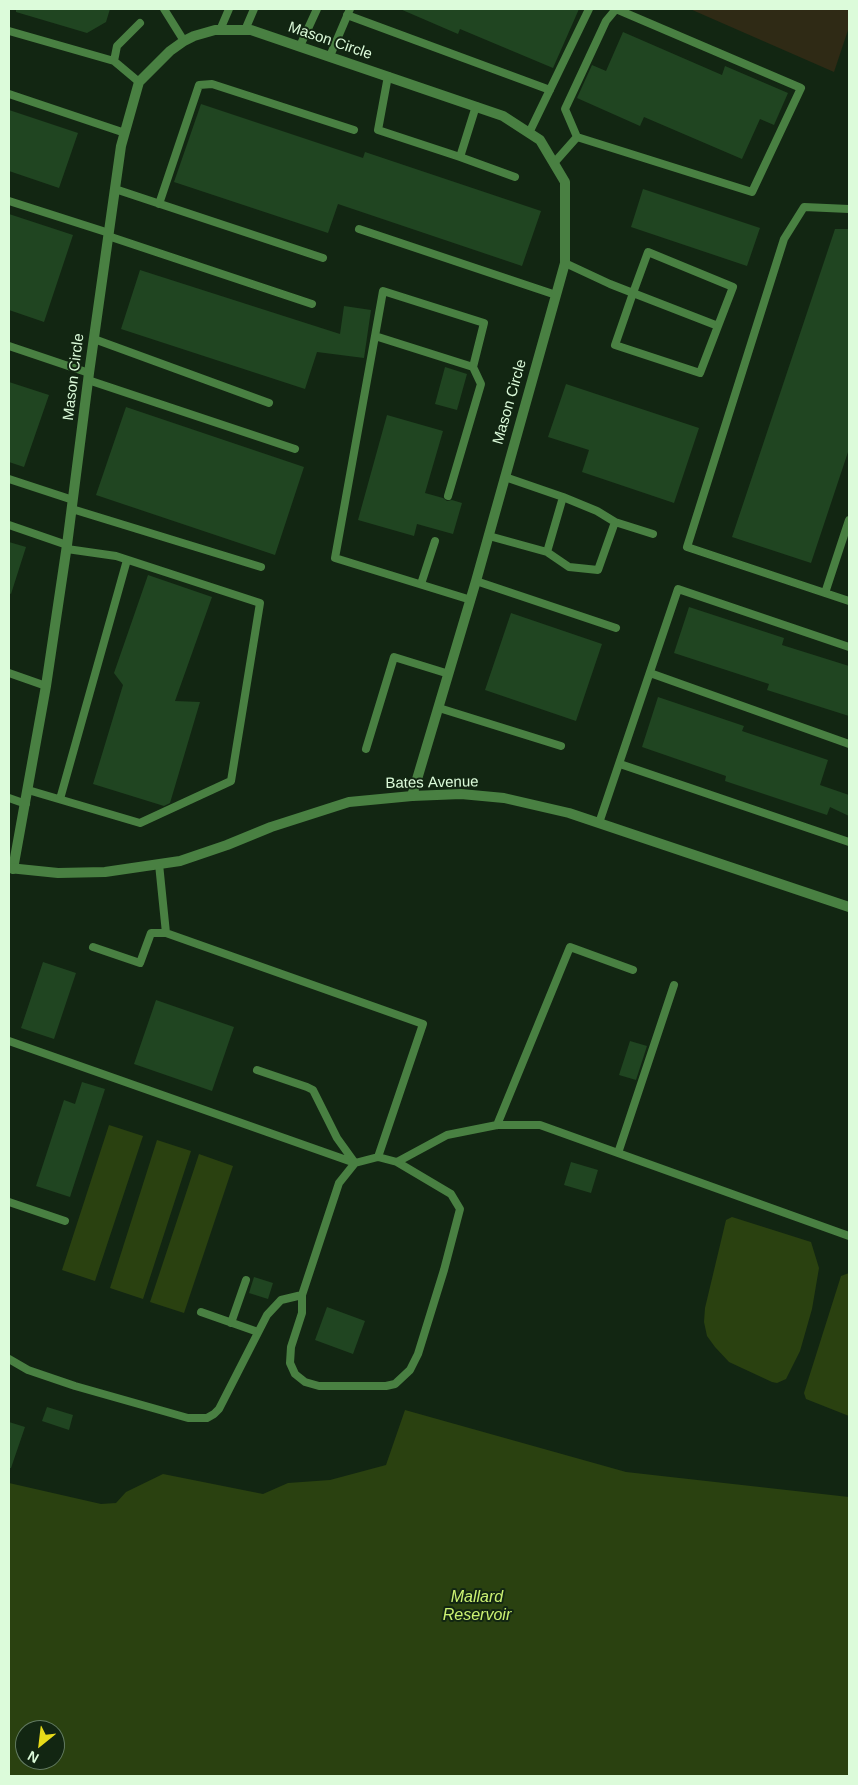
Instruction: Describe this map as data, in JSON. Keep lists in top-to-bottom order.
{
  "streets": {
    "street": ["Mason Circle", "Bates Avenue"]
  },
  "crossings": [
    ["Mason Circle", "Bates Avenue"]
  ],
  "water": ["Mallard Reservoir"],
  "north": "bottom left"
}
